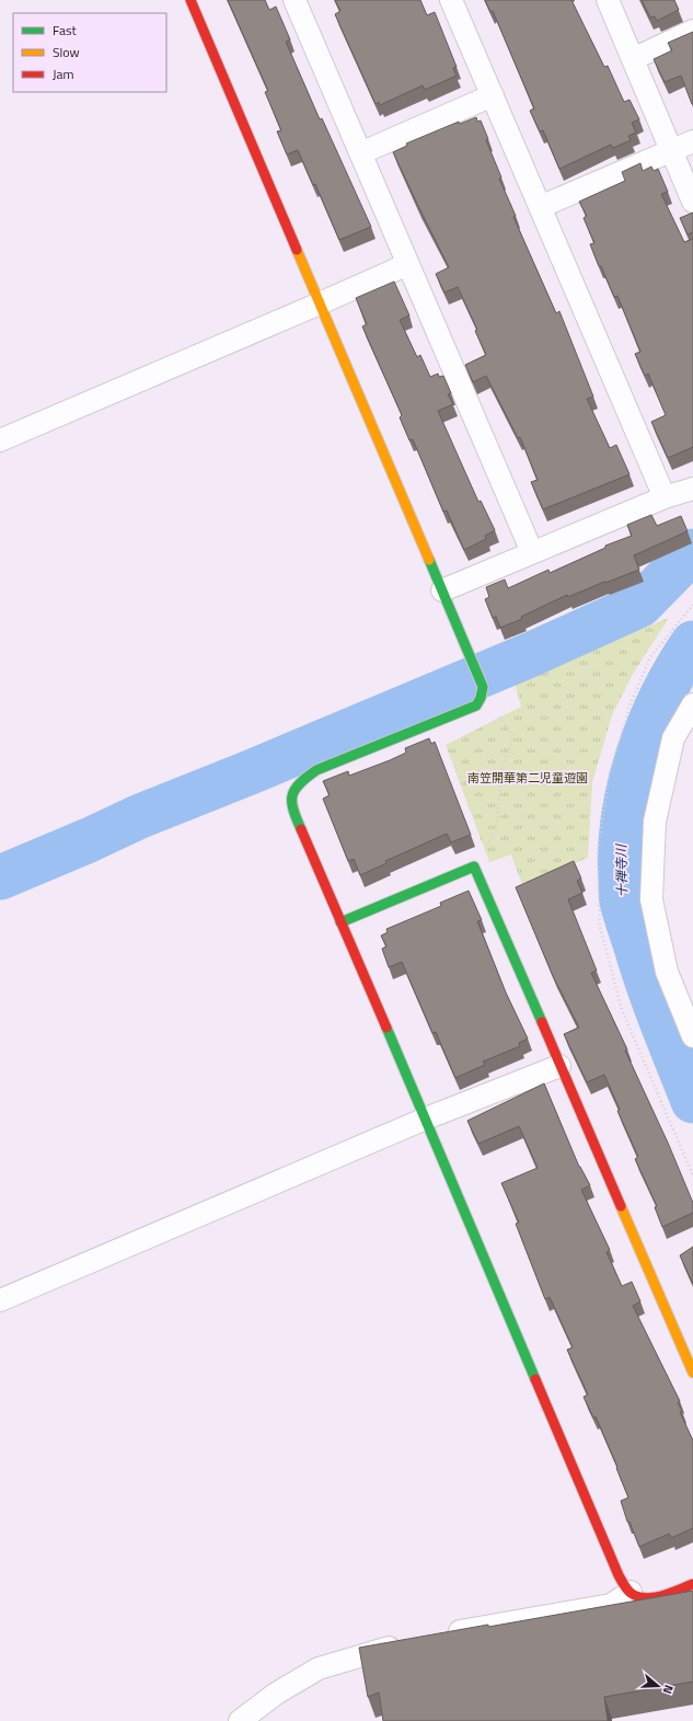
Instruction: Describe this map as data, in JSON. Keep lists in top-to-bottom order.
{
  "water": ["十禅寺川"],
  "parks": ["南笠開華第二児童遊園"],
  "legend": ["Fast", "Slow", "Jam"],
  "north": "right"
}
